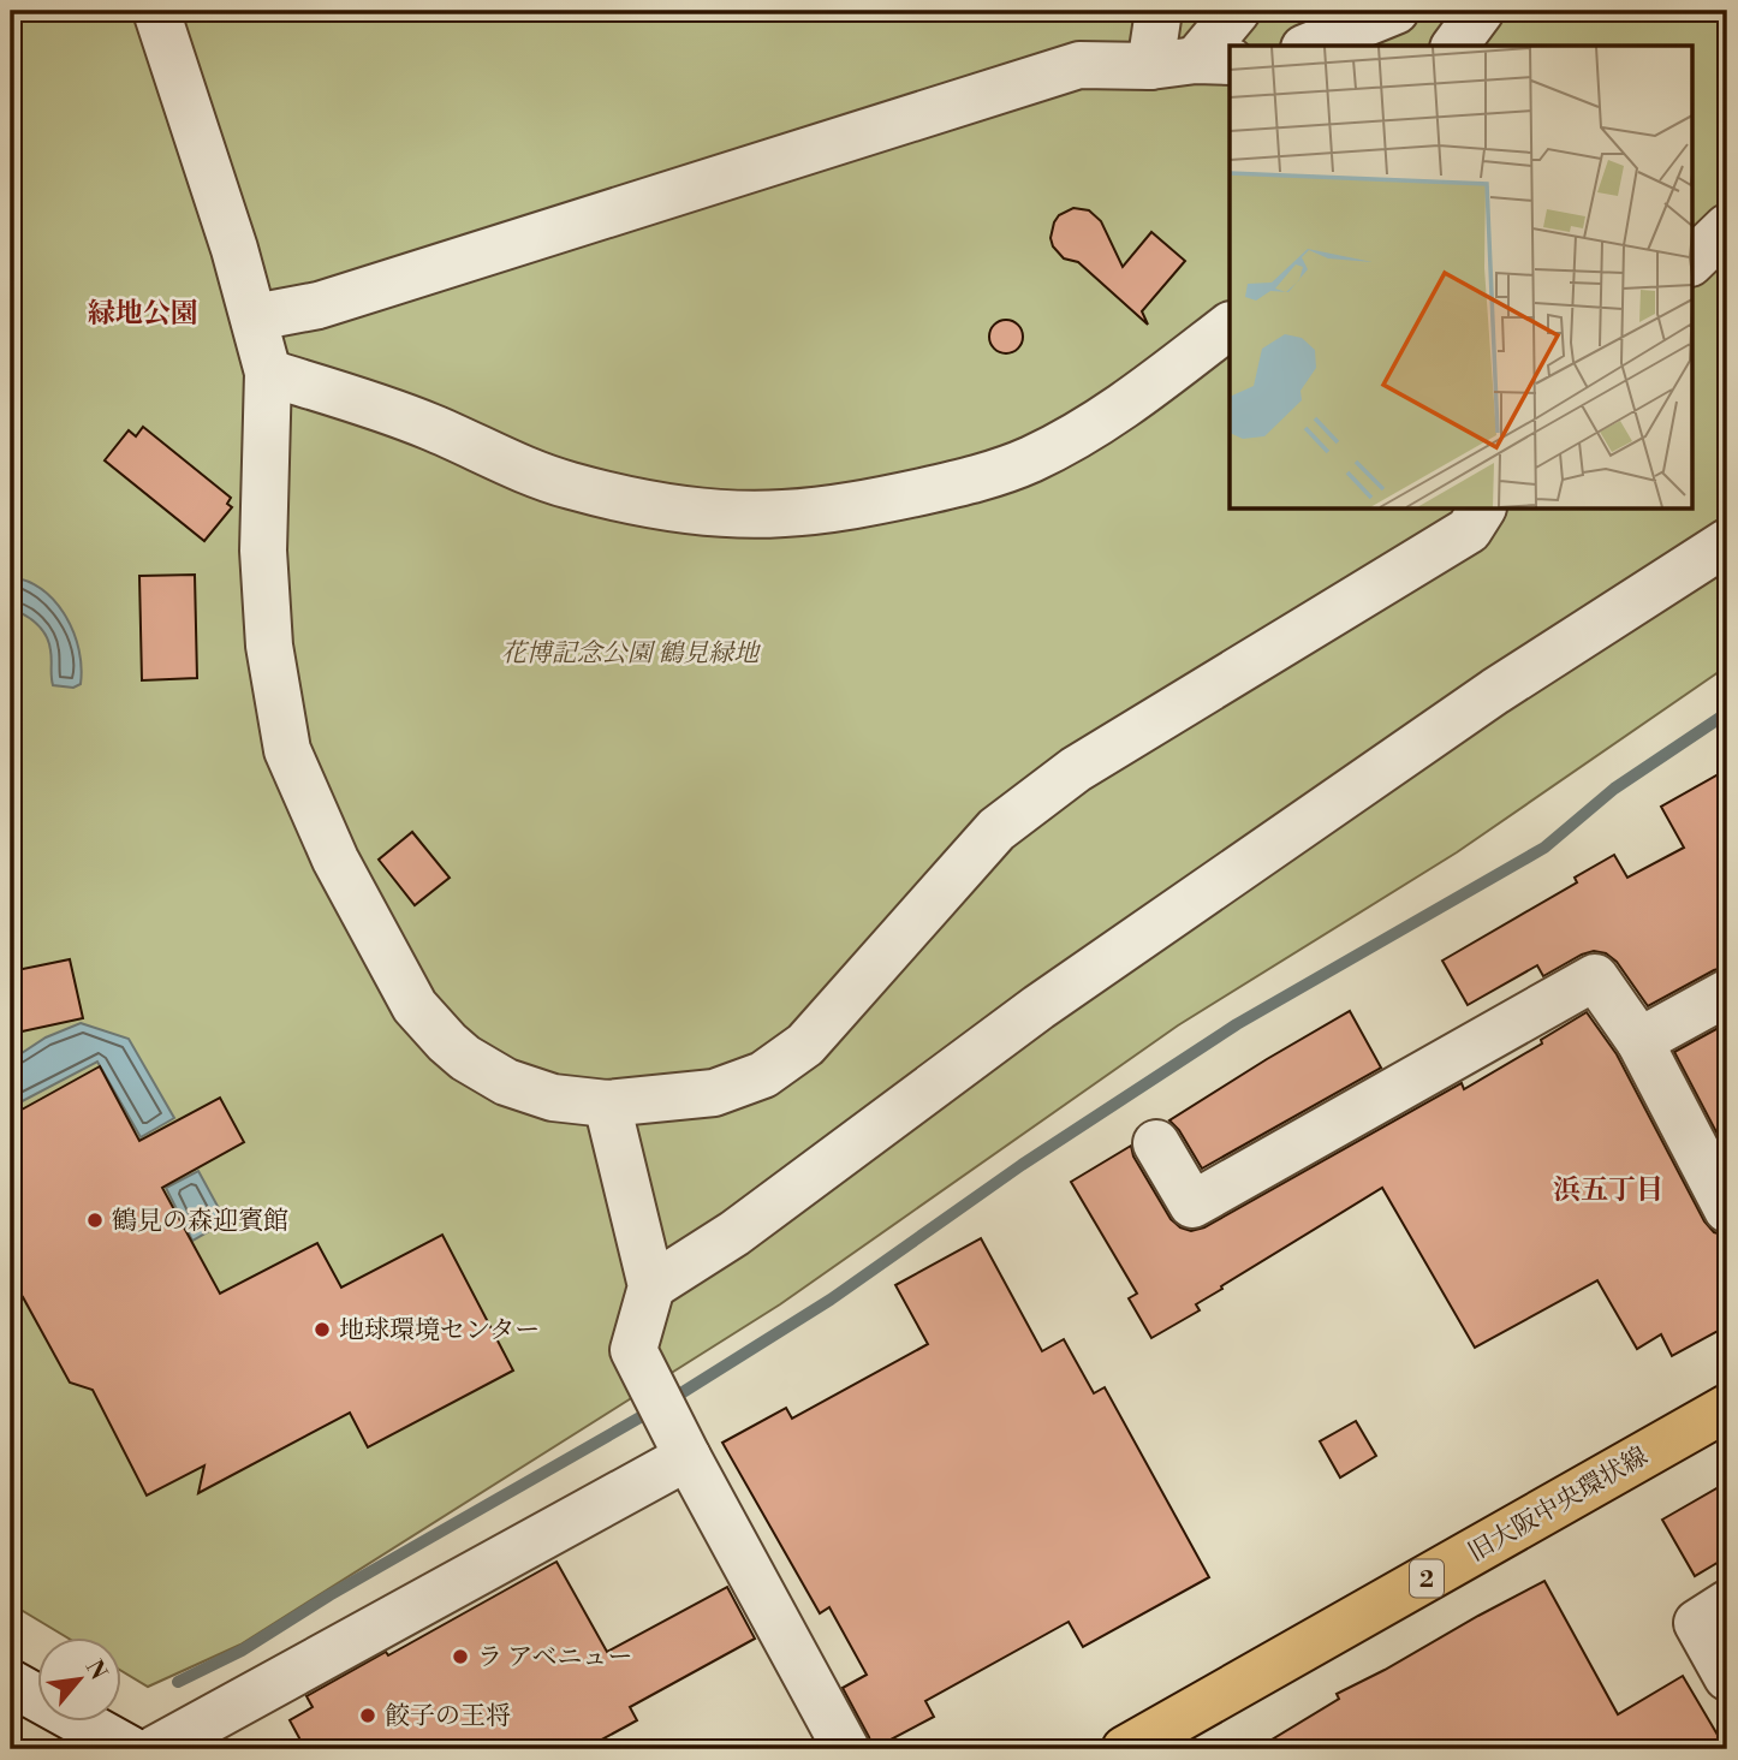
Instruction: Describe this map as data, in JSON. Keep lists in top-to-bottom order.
{
  "streets": {
    "main road": ["旧大阪中央環状線", "2"]
  },
  "districts": ["緑地公園", "浜五丁目"],
  "parks": ["花博記念公園 鶴見緑地"],
  "places": [
    "鶴見の森迎賓館",
    "地球環境センター",
    "ラ アベニュー",
    "餃子の王将"
  ],
  "north": "top right"
}
